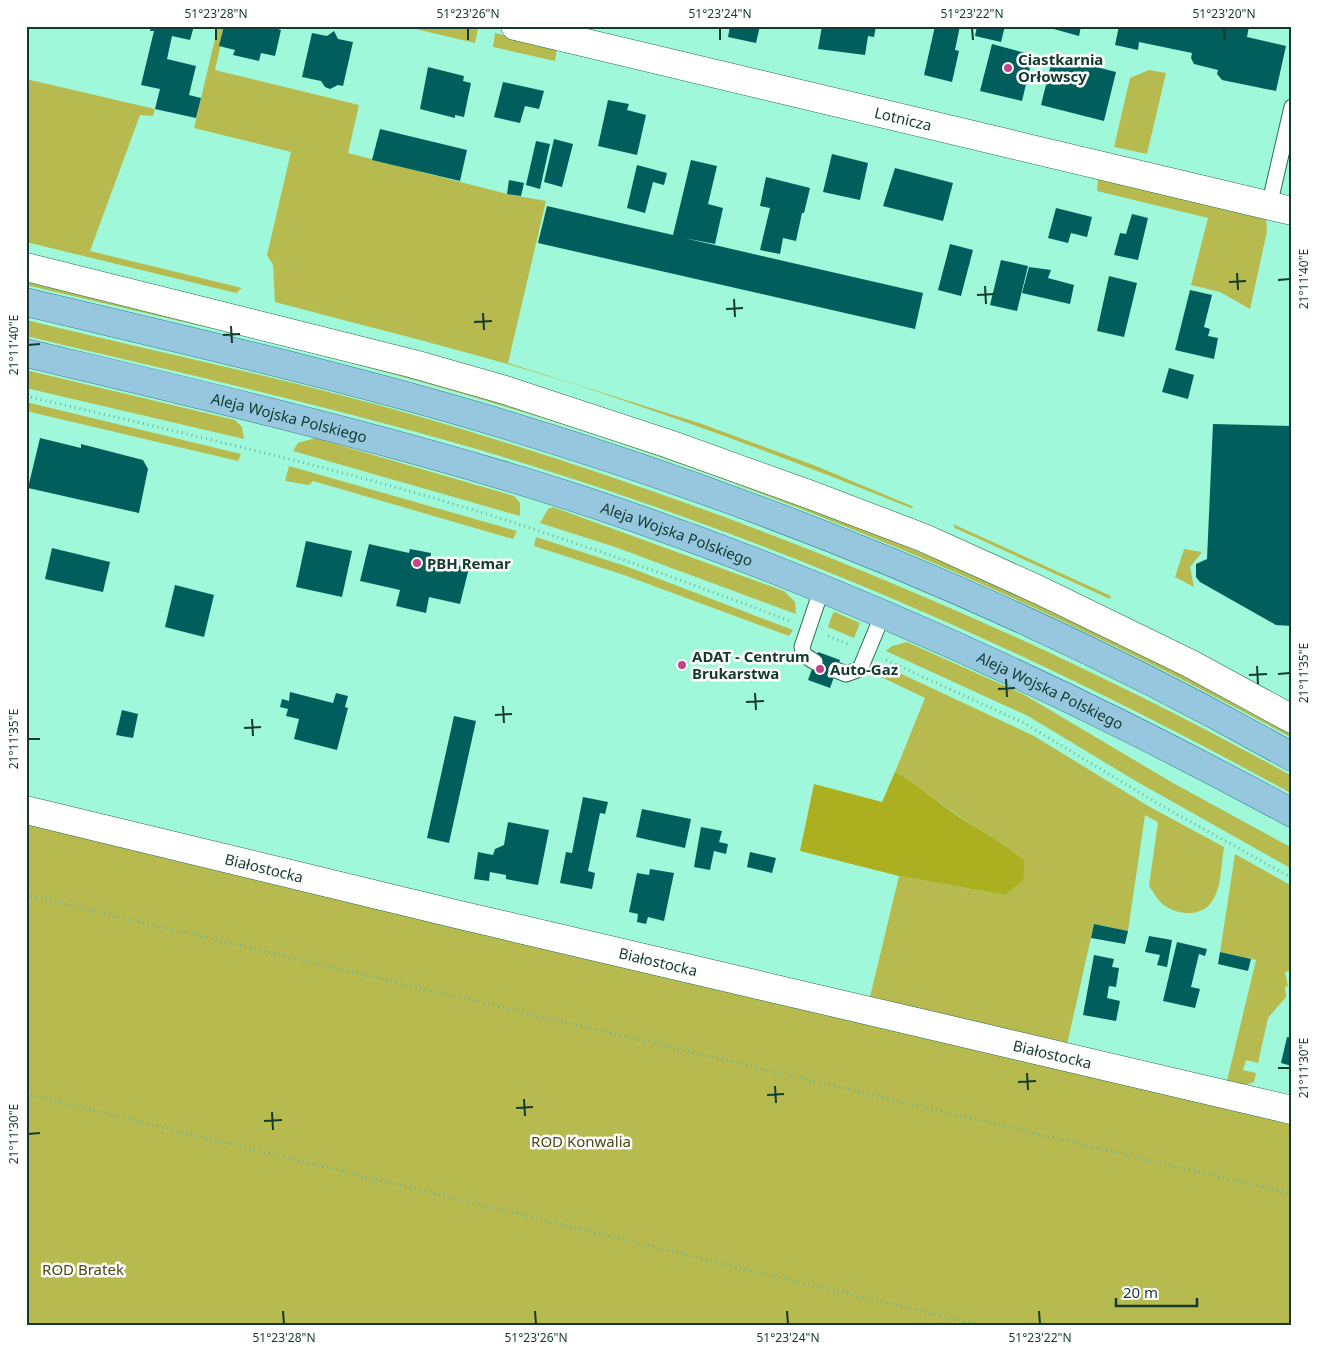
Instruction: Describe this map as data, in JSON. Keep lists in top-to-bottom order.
{
  "streets": {
    "main road": ["Aleja Wojska Polskiego"],
    "street": ["Lotnicza", "Białostocka"]
  },
  "parks": ["ROD Konwalia", "ROD Bratek"],
  "places": [
    "Ciastkarnia Orłowscy",
    "PBH Remar",
    "ADAT - Centrum Brukarstwa",
    "Auto-Gaz"
  ],
  "scale_bar": "20 m",
  "coordinates": [
    "51°23'28\"N",
    "51°23'26\"N",
    "51°23'24\"N",
    "51°23'22\"N",
    "51°23'20\"N",
    "21°11'40\"E",
    "21°11'35\"E",
    "21°11'30\"E"
  ]
}
